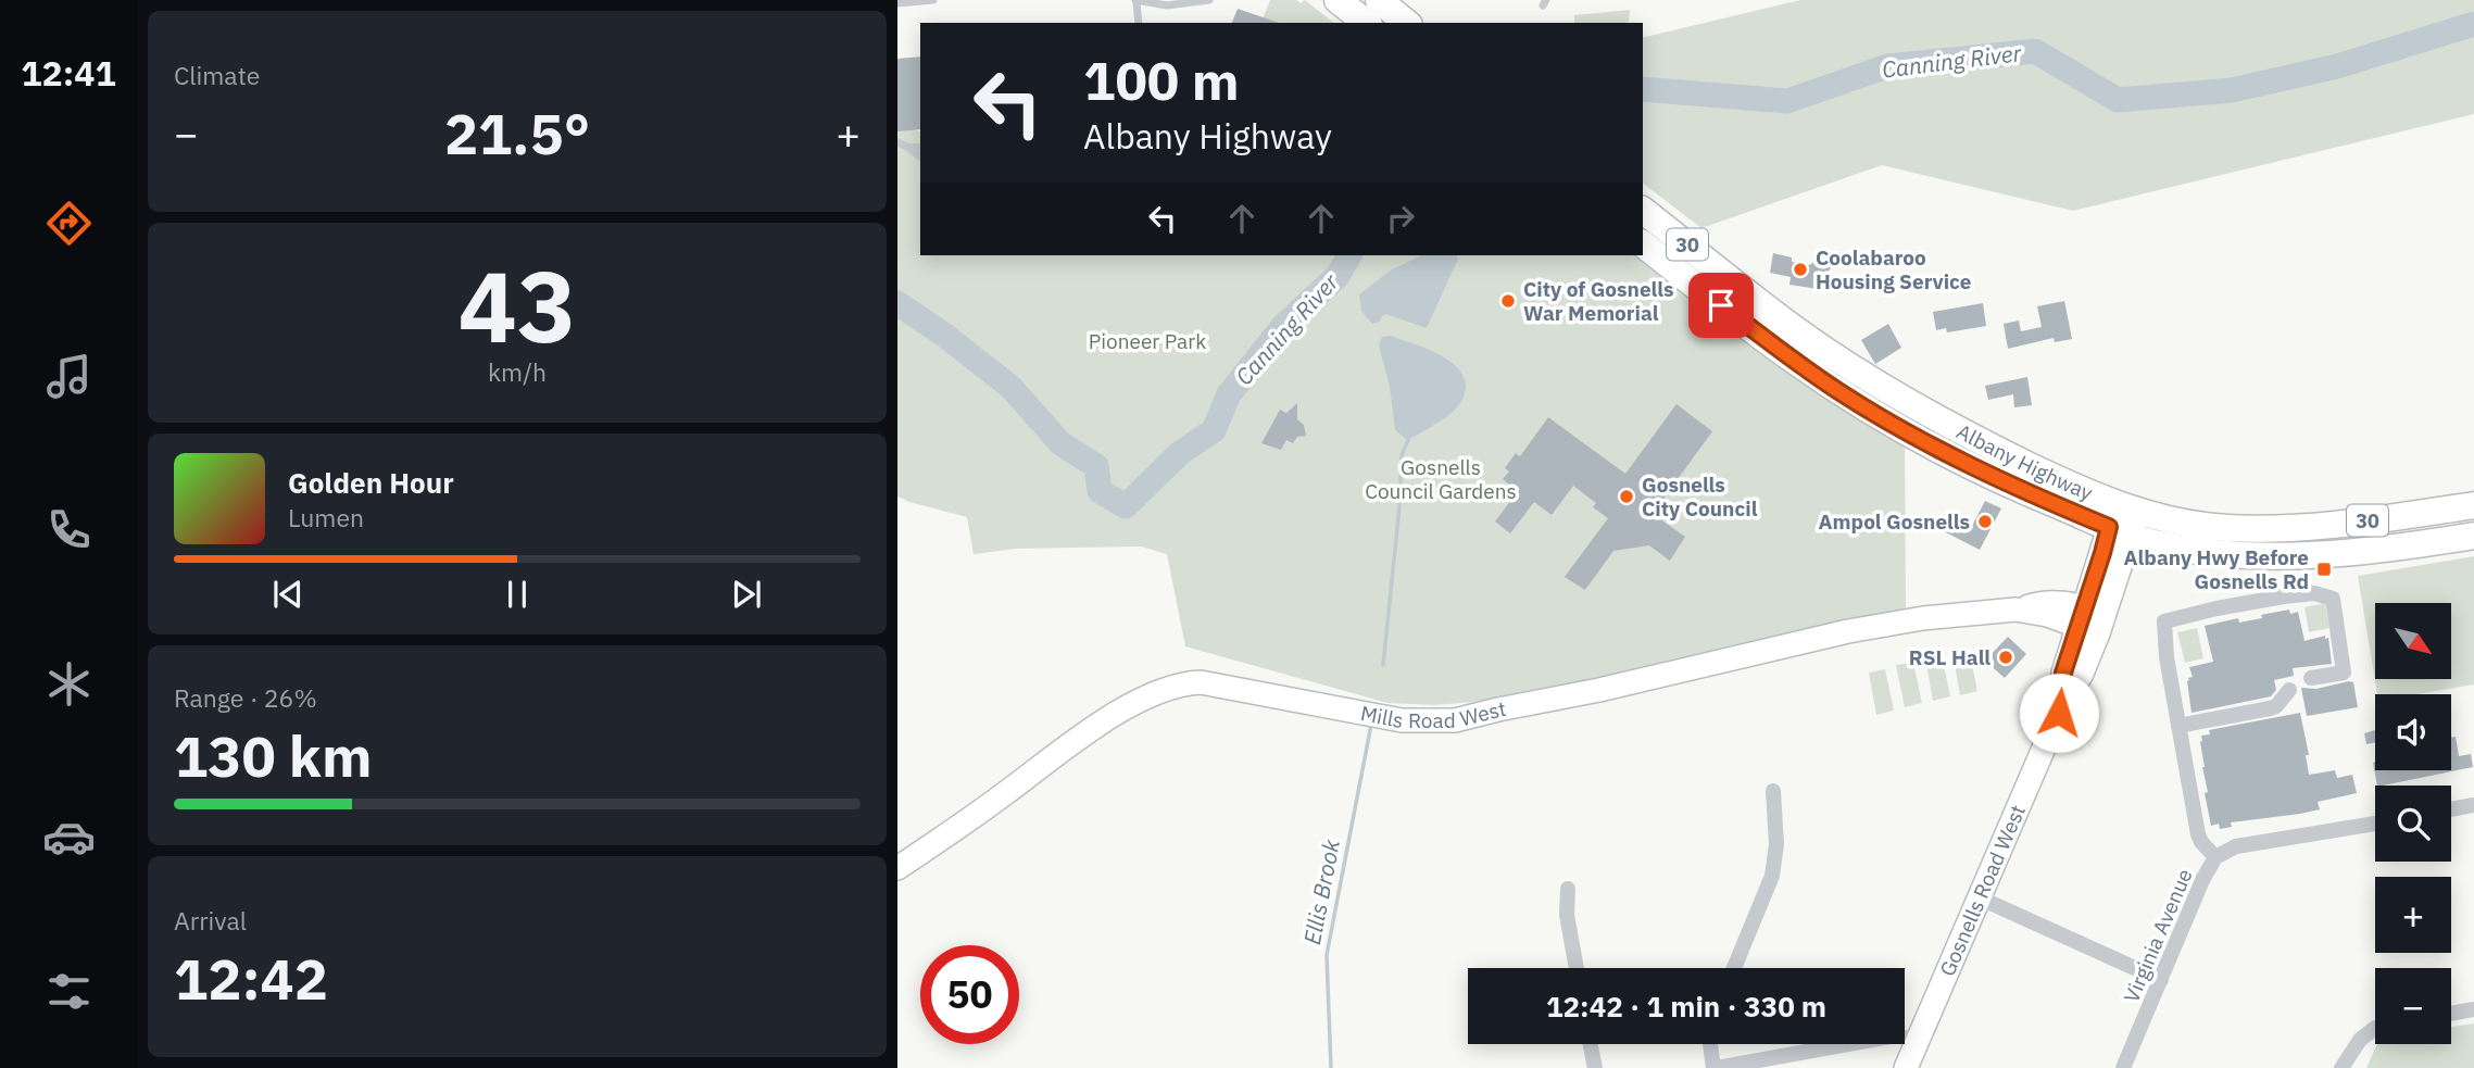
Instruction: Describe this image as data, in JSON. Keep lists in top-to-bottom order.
{
  "streets": {
    "highway": ["30", "Albany Highway"],
    "main road": ["Mills Road West", "Gosnells Road West"],
    "street": ["Virginia Avenue"]
  },
  "crossings": [
    ["Albany Highway", "Gosnells Road West"],
    ["Mills Road West", "Gosnells Road West"]
  ],
  "water": ["Canning River", "Ellis Brook"],
  "parks": ["Pioneer Park", "Gosnells Council Gardens"],
  "places": {
    "other": [
      "Coolabaroo Housing Service",
      "City of Gosnells War Memorial",
      "Gosnells City Council",
      "Ampol Gosnells",
      "RSL Hall"
    ],
    "transit": ["Albany Hwy Before Gosnells Rd"]
  },
  "north": "bottom right",
  "page": {
    "tabs": "12:41",
    "tile": [
      "Climate",
      ["43", "km/h"],
      ["Range · 26%", "130 km"],
      ["Arrival", "12:42"]
    ],
    "turn": ["100 m", "Albany Highway"],
    "heat": ["−", "21.5°", "+"],
    "song": ["Golden Hour", "Lumen"],
    "map_buttons": ["+", "−"],
    "limit": "50",
    "trip": "12:42 · 1 min · 330 m"
  }
}
